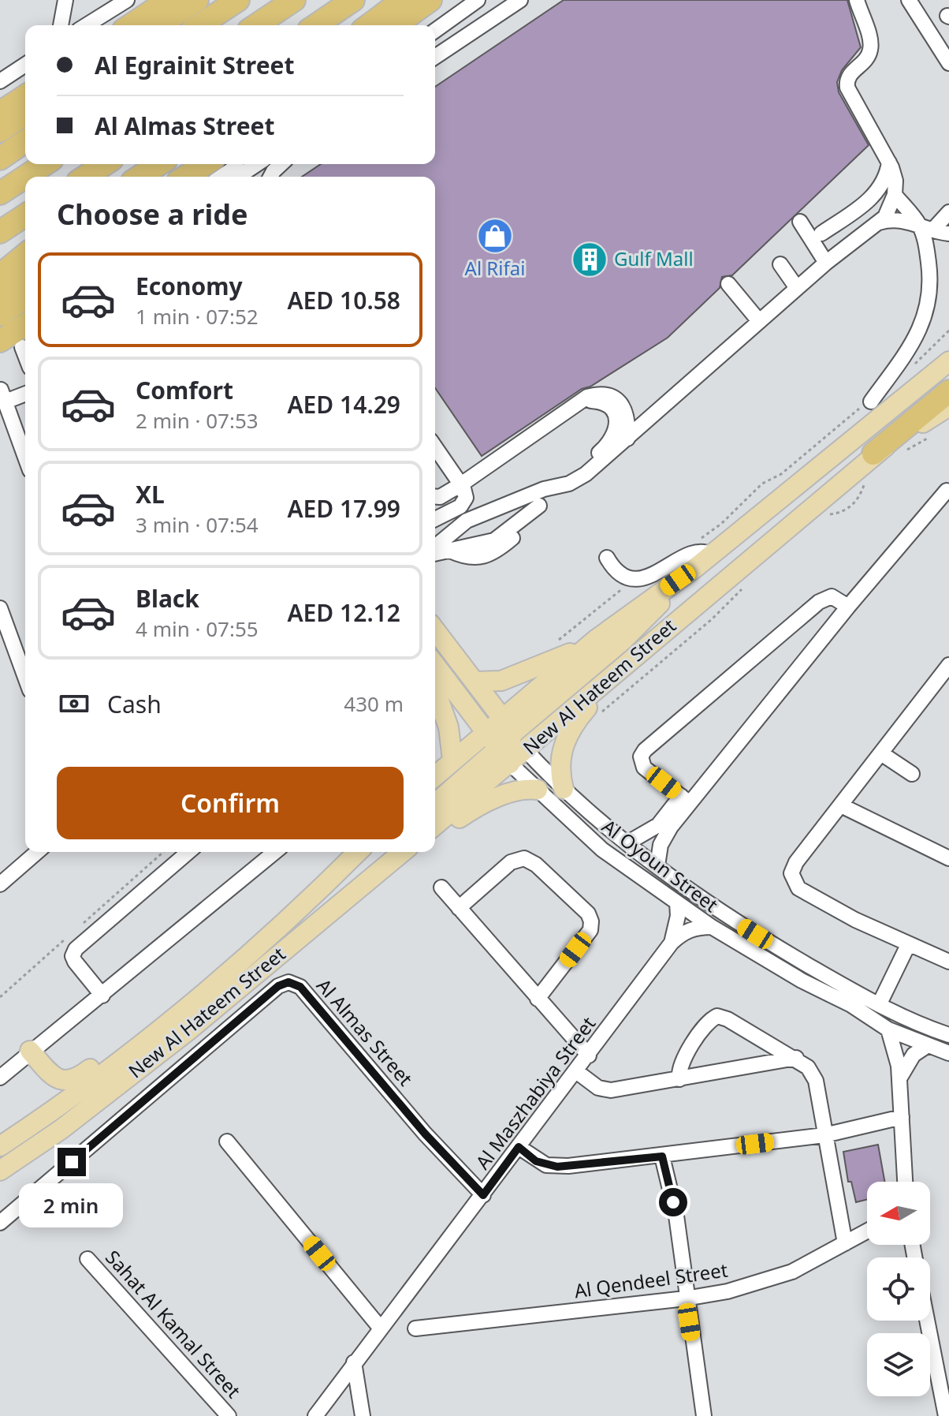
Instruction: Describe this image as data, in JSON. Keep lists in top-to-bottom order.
{
  "streets": {
    "main road": ["New Al Hateem Street", "Al Oyoun Street"],
    "street": [
      "Al Almas Street",
      "Al Maszhabiya Street",
      "Al Qendeel Street",
      "Sahat Al Kamal Street"
    ]
  },
  "crossings": [
    ["New Al Hateem Street", "Al Oyoun Street"],
    ["Al Oyoun Street", "Al Maszhabiya Street"],
    ["Al Almas Street", "Al Maszhabiya Street"]
  ],
  "places": {
    "shop": ["Al Rifai"],
    "building": ["Gulf Mall"]
  },
  "north": "left",
  "page": {
    "banner": ["Al Egrainit Street", "Al Almas Street"],
    "heading": "Choose a ride",
    "list": [
      {
        "name": "Economy",
        "note": "1 min · 07:52",
        "value": "AED 10.58"
      },
      {
        "name": "Comfort",
        "note": "2 min · 07:53",
        "value": "AED 14.29"
      },
      {
        "name": "XL",
        "note": "3 min · 07:54",
        "value": "AED 17.99"
      },
      {
        "name": "Black",
        "note": "4 min · 07:55",
        "value": "AED 12.12"
      }
    ],
    "pay": ["Cash", "430 m"],
    "buttons": "Confirm",
    "bubble": "2 min"
  }
}
